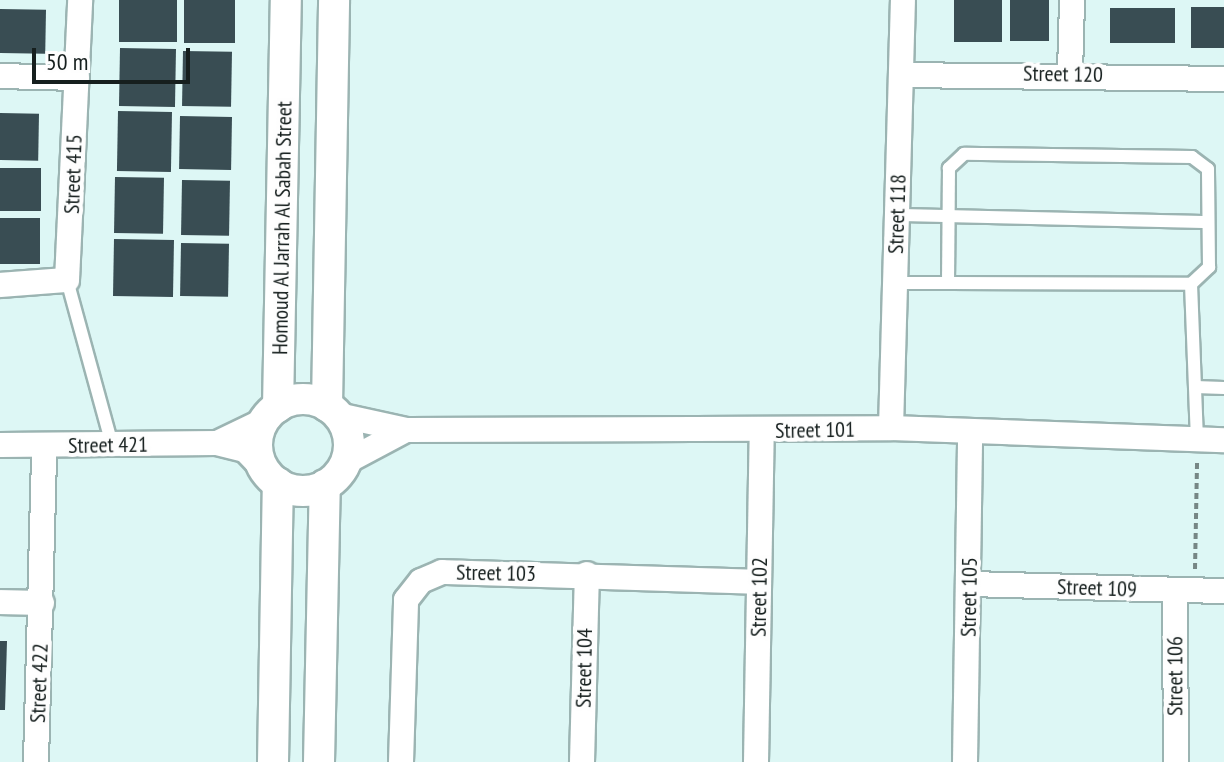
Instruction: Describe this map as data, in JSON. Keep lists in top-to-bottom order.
{
  "streets": {
    "street": [
      "Street 120",
      "Street 415",
      "Street 118",
      "Homoud Al Jarrah Al Sabah Street",
      "Street 101",
      "Street 421",
      "Street 103",
      "Street 109",
      "Street 102",
      "Street 105",
      "Street 104",
      "Street 106",
      "Street 422"
    ]
  },
  "crossings": [
    ["Street 120", "Street 118"],
    ["Street 118", "Street 101"],
    ["Homoud Al Jarrah Al Sabah Street", "Street 101"],
    ["Homoud Al Jarrah Al Sabah Street", "Street 421"],
    ["Street 101", "Street 421"],
    ["Street 101", "Street 102"],
    ["Street 101", "Street 105"],
    ["Street 421", "Street 422"],
    ["Street 103", "Street 102"],
    ["Street 103", "Street 104"],
    ["Street 109", "Street 105"],
    ["Street 109", "Street 106"]
  ],
  "scale_bar": "50 m"
}
